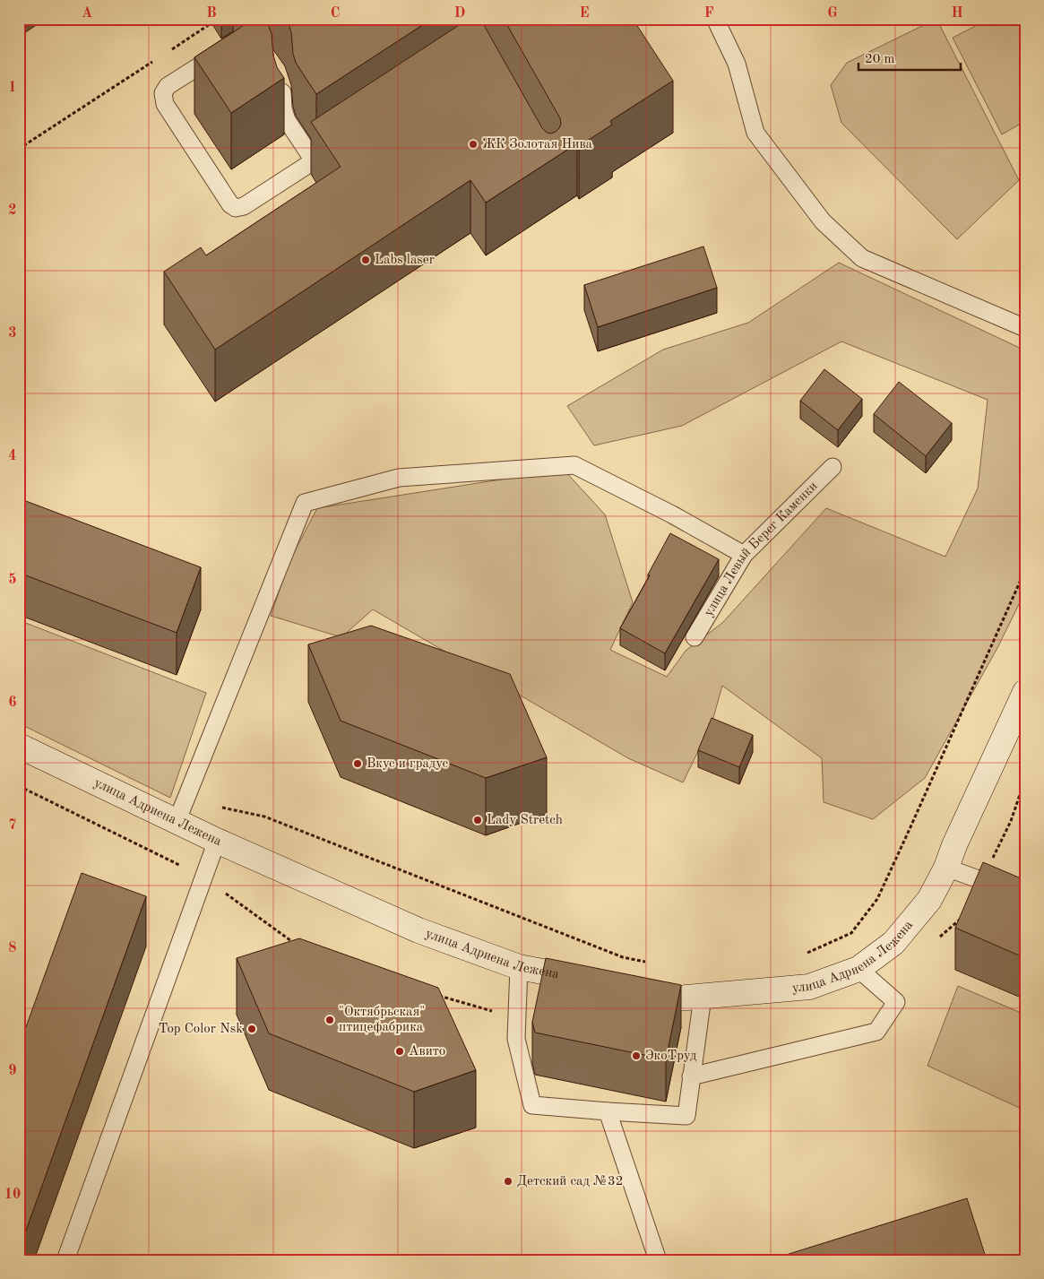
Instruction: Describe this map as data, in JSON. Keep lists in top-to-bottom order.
{
  "streets": {
    "street": ["улица Адриена Лежена"],
    "lane": ["улица Левый Берег Каменки"]
  },
  "places": [
    "ЖК Золотая Нива",
    "Labs laser",
    "Вкус и градус",
    "Lady Stretch",
    "\"Октябрьская\" птицефабрика",
    "Top Color Nsk",
    "Авито",
    "ЭкоТруд",
    "Детский сад №32"
  ],
  "scale_bar": "20 m",
  "grid": {
    "columns": [
      "A",
      "B",
      "C",
      "D",
      "E",
      "F",
      "G",
      "H"
    ],
    "rows": [
      "1",
      "2",
      "3",
      "4",
      "5",
      "6",
      "7",
      "8",
      "9",
      "10"
    ]
  }
}
